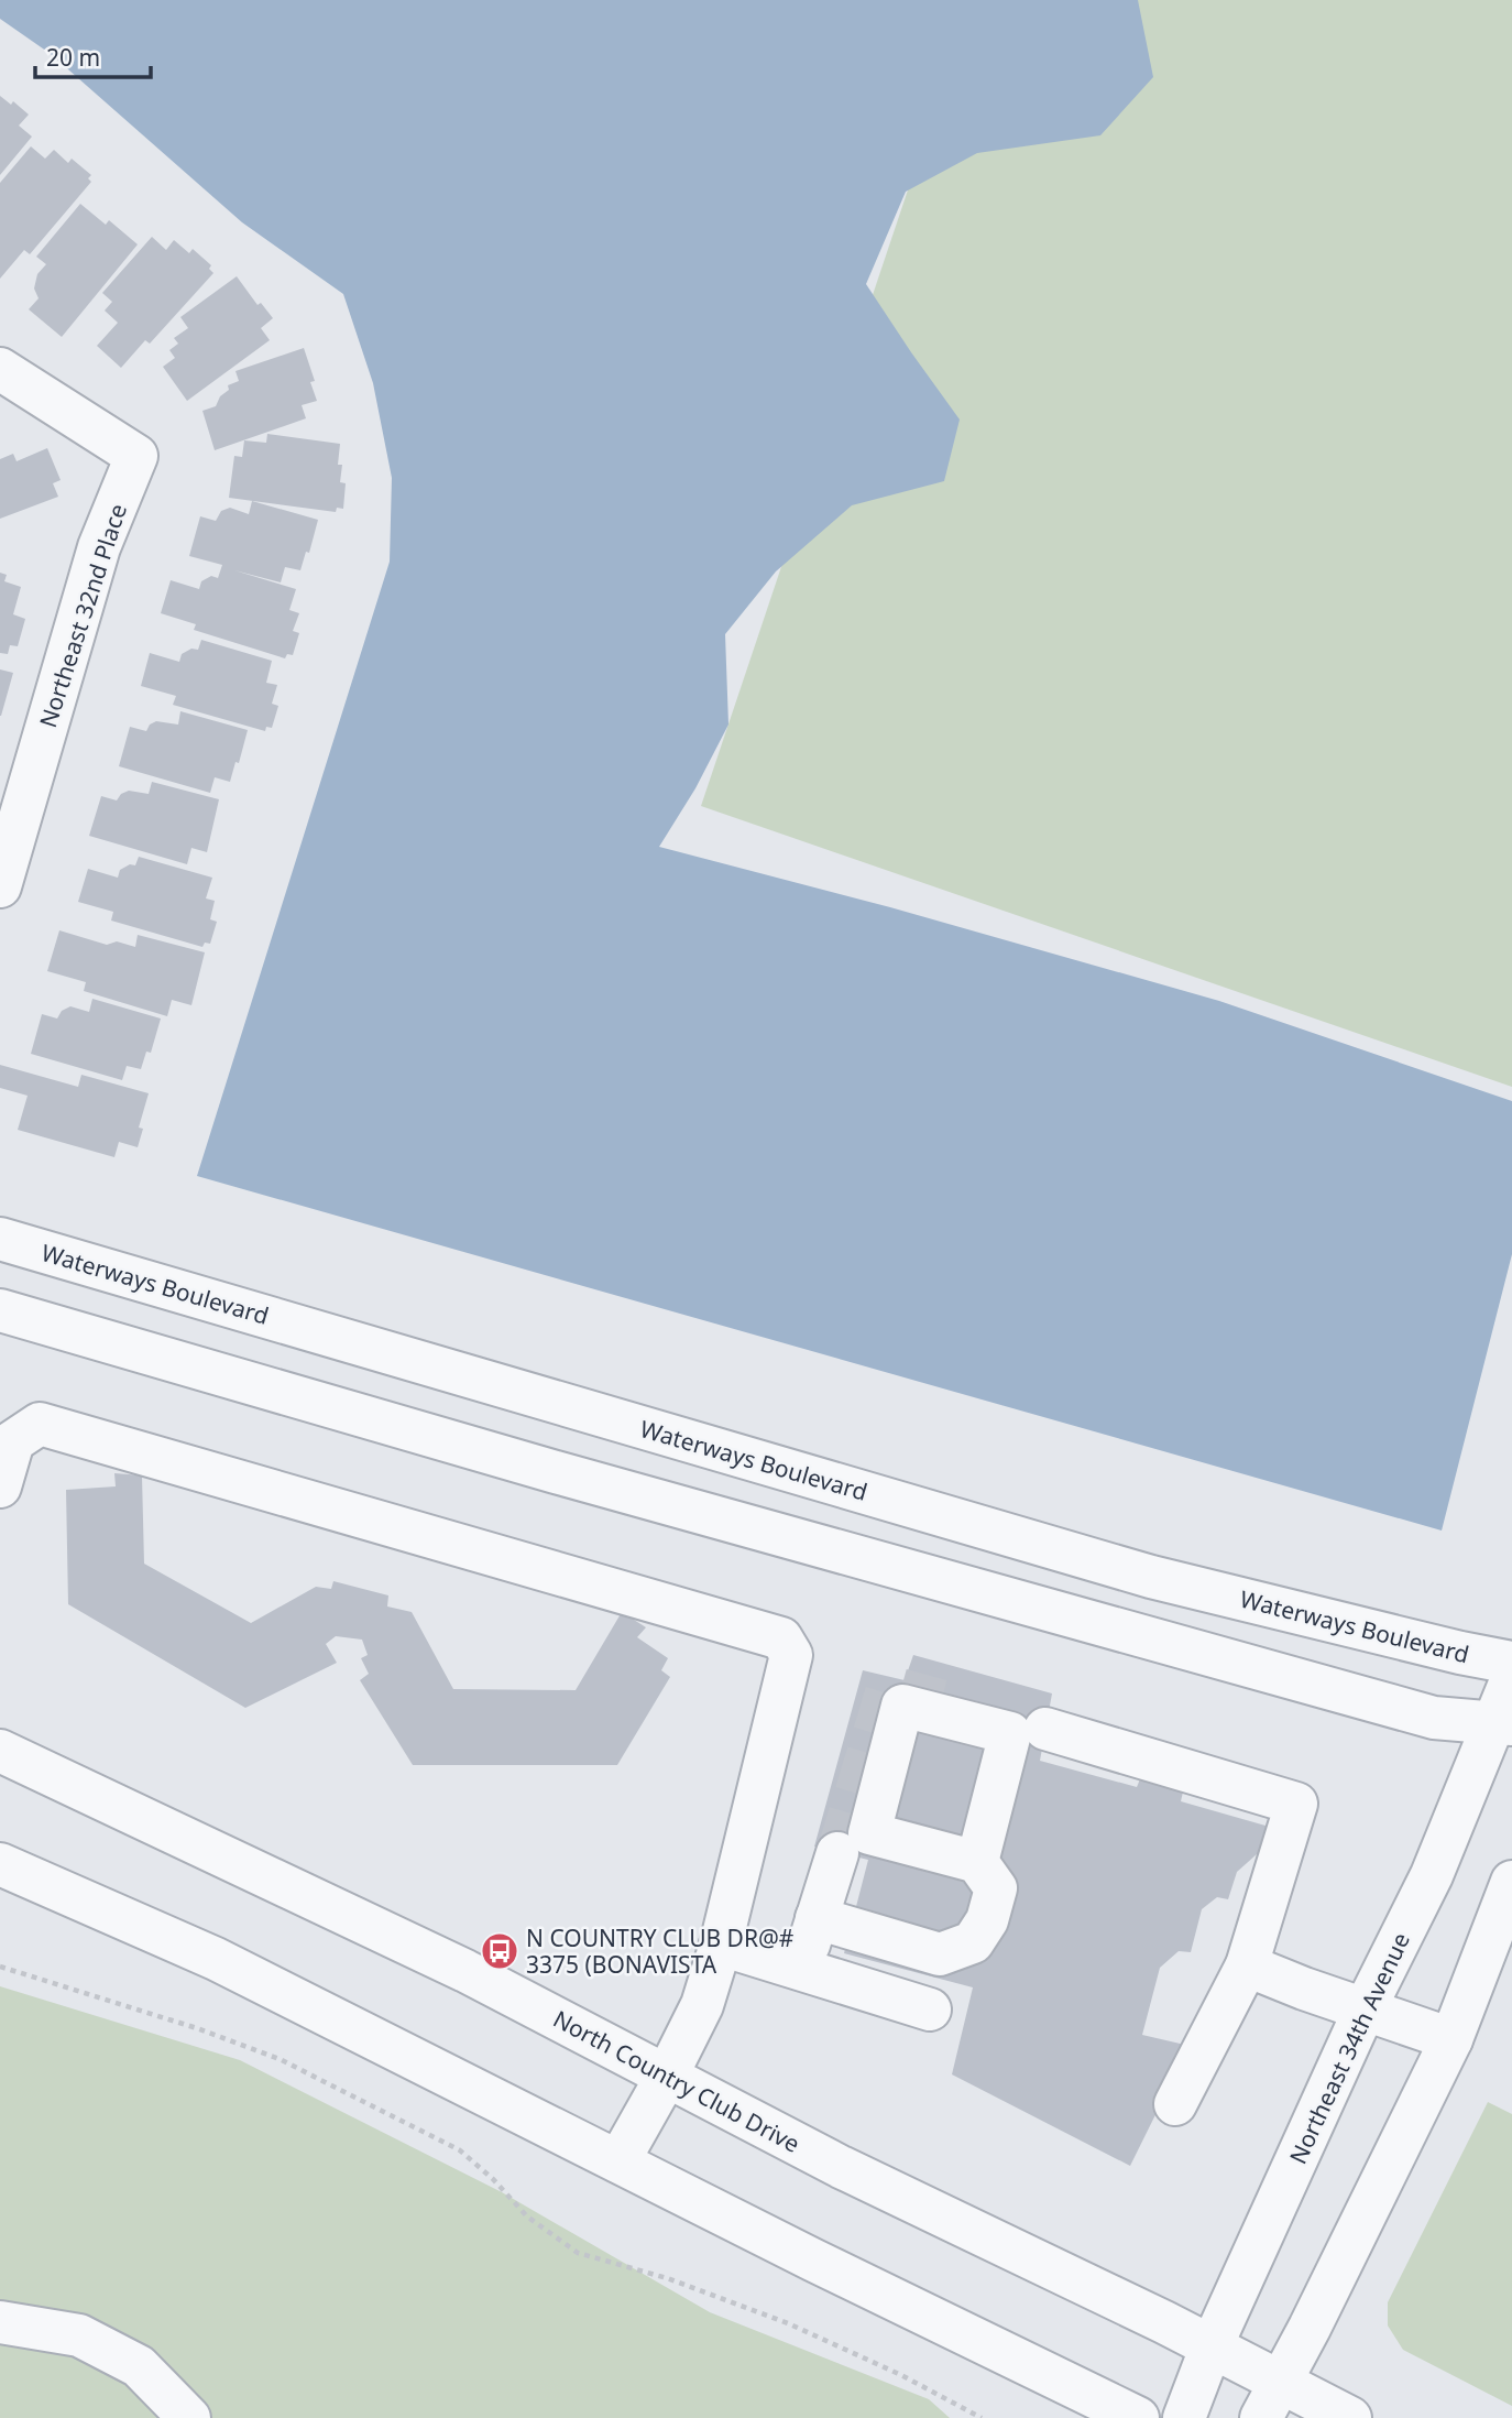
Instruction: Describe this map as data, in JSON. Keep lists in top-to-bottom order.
{
  "streets": {
    "street": [
      "Northeast 32nd Place",
      "Waterways Boulevard",
      "Northeast 34th Avenue",
      "North Country Club Drive"
    ]
  },
  "crossings": [
    ["Northeast 34th Avenue", "North Country Club Drive"]
  ],
  "places": {
    "bus stop": ["N COUNTRY CLUB DR@# 3375 (BONAVISTA"]
  },
  "scale_bar": "20 m"
}
